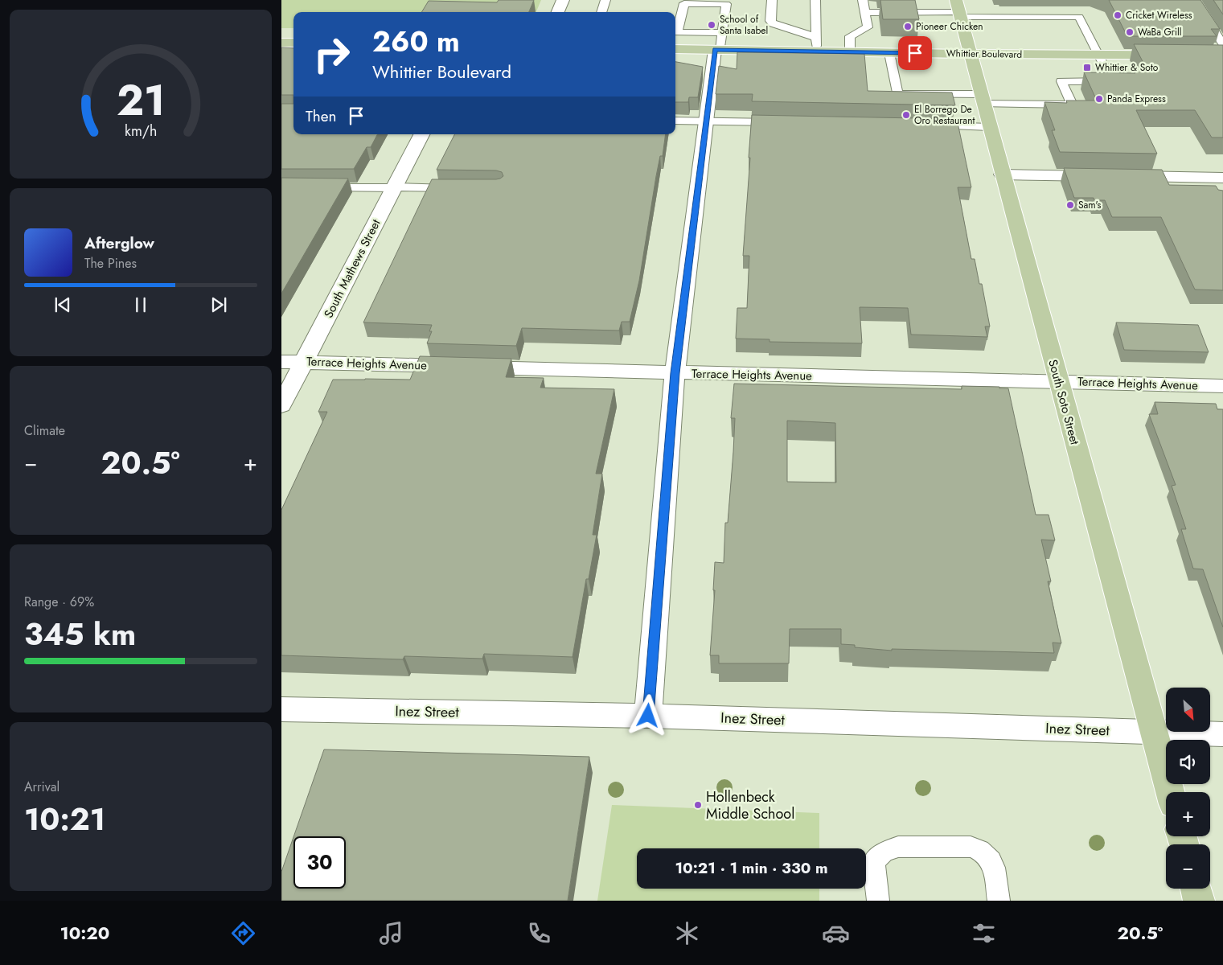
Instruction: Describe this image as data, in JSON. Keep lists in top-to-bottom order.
{
  "streets": {
    "main road": ["Whittier Boulevard", "South Soto Street"],
    "street": ["South Mathews Street", "Terrace Heights Avenue", "Inez Street"]
  },
  "crossings": [
    ["Whittier Boulevard", "South Soto Street"],
    ["South Mathews Street", "Terrace Heights Avenue"],
    ["Terrace Heights Avenue", "South Soto Street"],
    ["South Soto Street", "Inez Street"]
  ],
  "places": {
    "other": [
      "Cricket Wireless",
      "School of Santa Isabel",
      "Pioneer Chicken",
      "WaBa Grill",
      "Panda Express",
      "El Borrego De Oro Restaurant",
      "Sam's",
      "Hollenbeck Middle School"
    ],
    "transit": ["Whittier & Soto"]
  },
  "north": "bottom right",
  "page": {
    "turn": ["260 m", "Whittier Boulevard"],
    "then": "Then",
    "song": ["Afterglow", "The Pines"],
    "tile": [
      "Climate",
      ["Range · 69%", "345 km"],
      ["Arrival", "10:21"]
    ],
    "heat": ["−", "20.5°", "+"],
    "map_buttons": ["+", "−"],
    "limit": "30",
    "trip": "10:21 · 1 min · 330 m",
    "tabs": ["10:20", "20.5°"],
    "gauge": ["21", "km/h"]
  }
}
